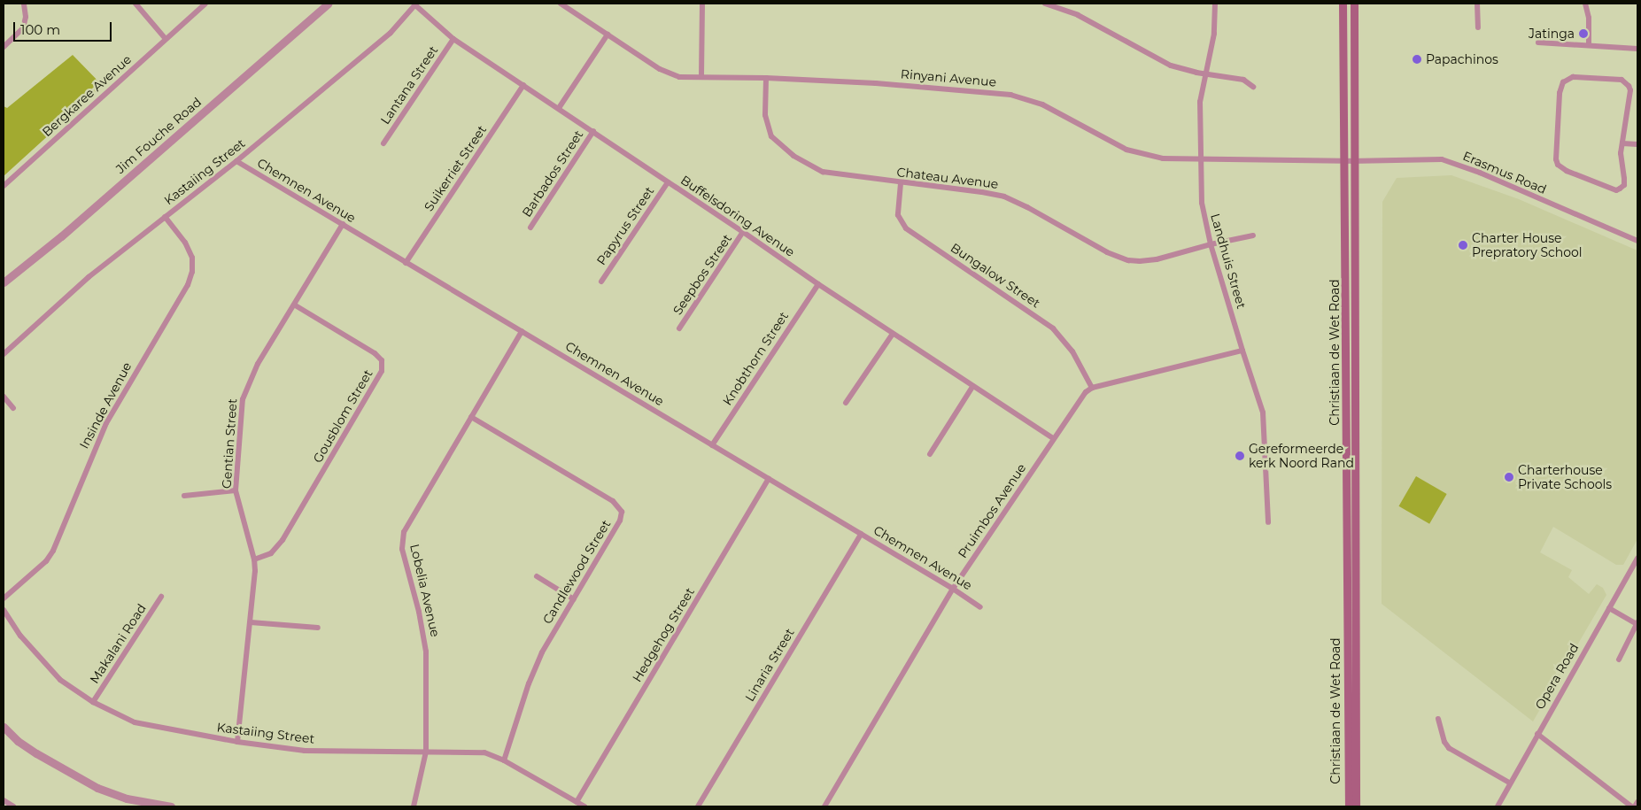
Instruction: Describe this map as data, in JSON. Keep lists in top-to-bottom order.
{
  "streets": {
    "main road": ["Christiaan de Wet Road"],
    "street": [
      "Rinyani Avenue",
      "Lantana Street",
      "Bergkaree Avenue",
      "Jim Fouche Road",
      "Suikerriet Street",
      "Kastaiing Street",
      "Erasmus Road",
      "Barbados Street",
      "Chateau Avenue",
      "Chemnen Avenue",
      "Buffelsdoring Avenue",
      "Papyrus Street",
      "Landhuis Street",
      "Seepbos Street",
      "Bungalow Street",
      "Knobthorn Street",
      "Insinde Avenue",
      "Gousblom Street",
      "Gentian Street",
      "Pruimbos Avenue",
      "Candlewood Street",
      "Lobelia Avenue",
      "Hedgehog Street",
      "Makalani Road",
      "Linaria Street",
      "Opera Road"
    ]
  },
  "crossings": [
    ["Rinyani Avenue", "Erasmus Road"],
    ["Rinyani Avenue", "Chateau Avenue"],
    ["Rinyani Avenue", "Landhuis Street"],
    ["Rinyani Avenue", "Christiaan de Wet Road"],
    ["Lantana Street", "Buffelsdoring Avenue"],
    ["Suikerriet Street", "Chemnen Avenue"],
    ["Suikerriet Street", "Buffelsdoring Avenue"],
    ["Kastaiing Street", "Chemnen Avenue"],
    ["Kastaiing Street", "Buffelsdoring Avenue"],
    ["Kastaiing Street", "Insinde Avenue"],
    ["Kastaiing Street", "Gentian Street"],
    ["Kastaiing Street", "Candlewood Street"],
    ["Kastaiing Street", "Lobelia Avenue"],
    ["Kastaiing Street", "Hedgehog Street"],
    ["Kastaiing Street", "Makalani Road"],
    ["Erasmus Road", "Christiaan de Wet Road"],
    ["Barbados Street", "Buffelsdoring Avenue"],
    ["Chateau Avenue", "Landhuis Street"],
    ["Chateau Avenue", "Bungalow Street"],
    ["Chemnen Avenue", "Knobthorn Street"],
    ["Chemnen Avenue", "Gentian Street"],
    ["Chemnen Avenue", "Pruimbos Avenue"],
    ["Chemnen Avenue", "Lobelia Avenue"],
    ["Chemnen Avenue", "Hedgehog Street"],
    ["Chemnen Avenue", "Linaria Street"],
    ["Buffelsdoring Avenue", "Papyrus Street"],
    ["Buffelsdoring Avenue", "Seepbos Street"],
    ["Buffelsdoring Avenue", "Knobthorn Street"],
    ["Buffelsdoring Avenue", "Pruimbos Avenue"],
    ["Bungalow Street", "Pruimbos Avenue"],
    ["Gousblom Street", "Gentian Street"],
    ["Candlewood Street", "Lobelia Avenue"]
  ],
  "places": [
    "Jatinga",
    "Papachinos",
    "Charter House Prepratory School",
    "Gereformeerde kerk Noord Rand",
    "Charterhouse Private Schools"
  ],
  "scale_bar": "100 m"
}
